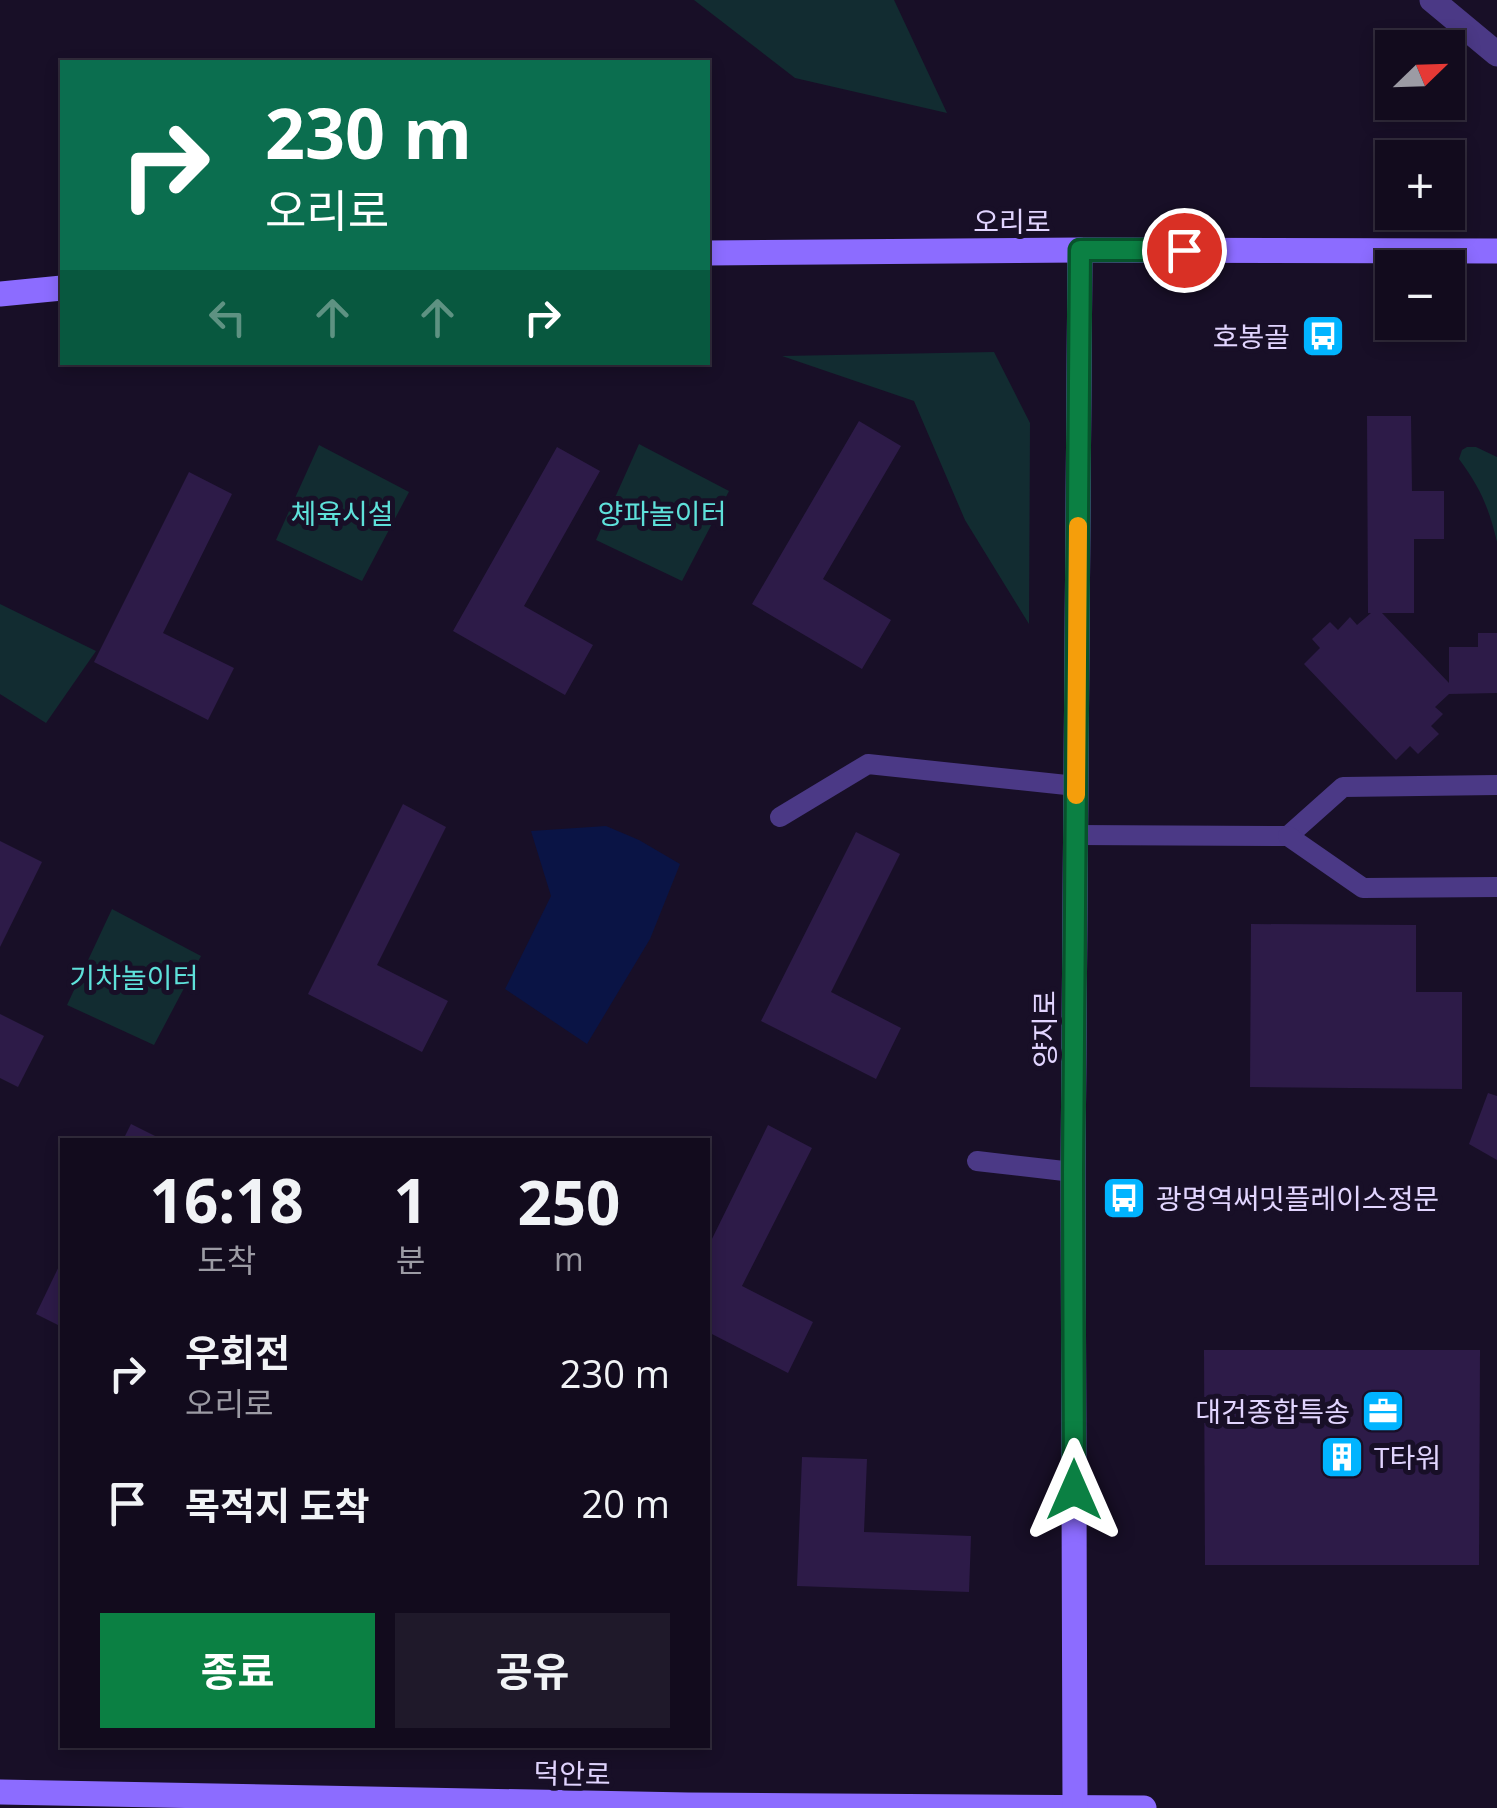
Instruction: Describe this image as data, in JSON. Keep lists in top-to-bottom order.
{
  "streets": {
    "street": ["오리로", "양지로", "덕안로"]
  },
  "crossings": [
    ["오리로", "양지로"],
    ["양지로", "덕안로"]
  ],
  "parks": ["체육시설", "양파놀이터", "기차놀이터"],
  "places": {
    "bus stop": ["호봉골", "광명역써밋플레이스정문"],
    "office": ["대건종합특송"],
    "building": ["T타워"]
  },
  "north": "top right",
  "page": {
    "map_buttons": ["+", "−"],
    "turn": ["230 m", "오리로"],
    "eta": [
      "16:18",
      "도착",
      "1",
      "분",
      "250",
      "m"
    ],
    "list": [
      {
        "name": "우회전",
        "note": "오리로",
        "value": "230 m"
      },
      {
        "name": "목적지 도착",
        "value": "20 m"
      }
    ],
    "buttons": ["종료", "공유"]
  }
}
